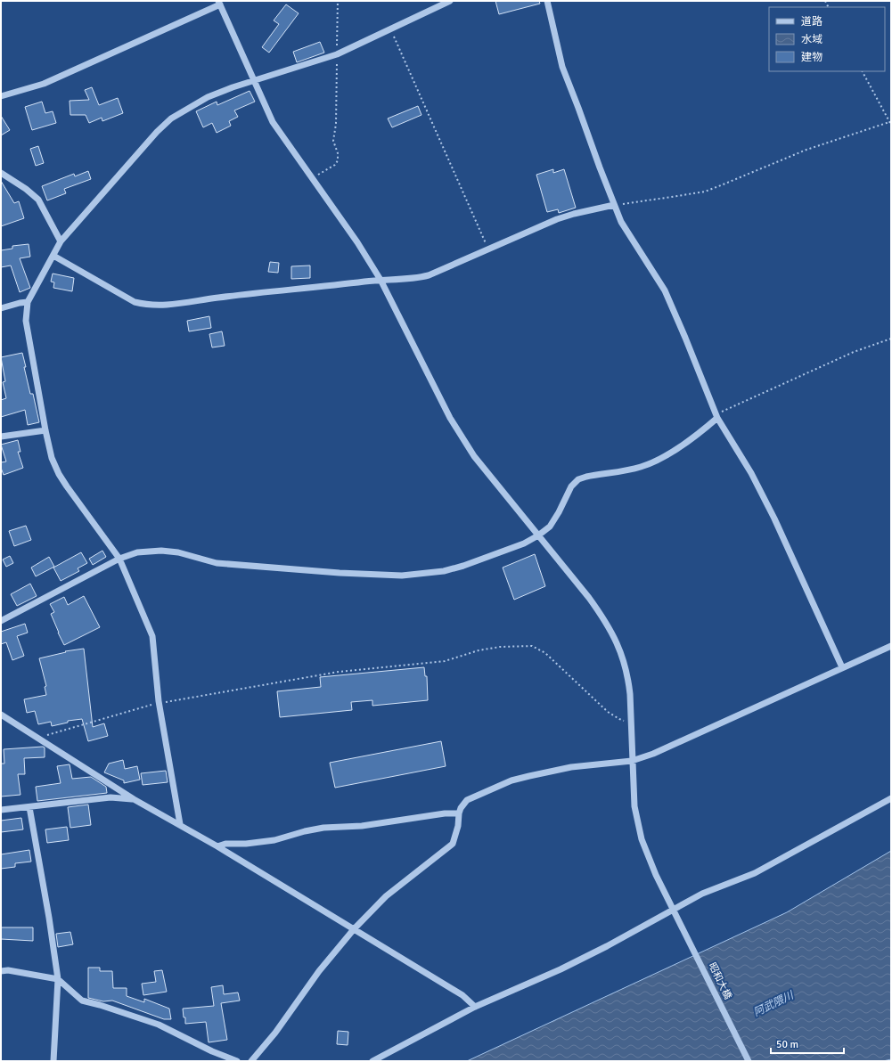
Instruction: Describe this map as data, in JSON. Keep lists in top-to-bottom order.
{
  "streets": {
    "street": ["昭和大橋"]
  },
  "water": ["阿武隈川"],
  "legend": ["道路", "水域", "建物"],
  "scale_bar": "50 m"
}
